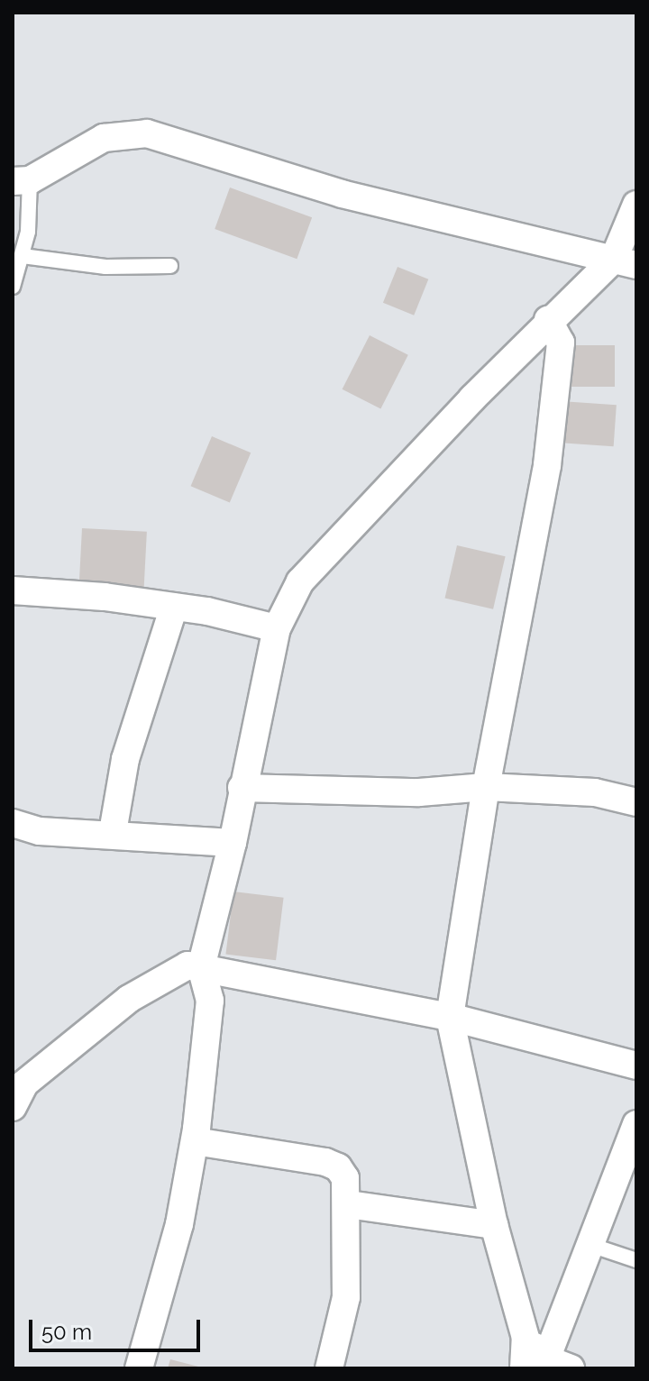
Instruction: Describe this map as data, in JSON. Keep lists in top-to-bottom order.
{
  "scale_bar": "50 m"
}
